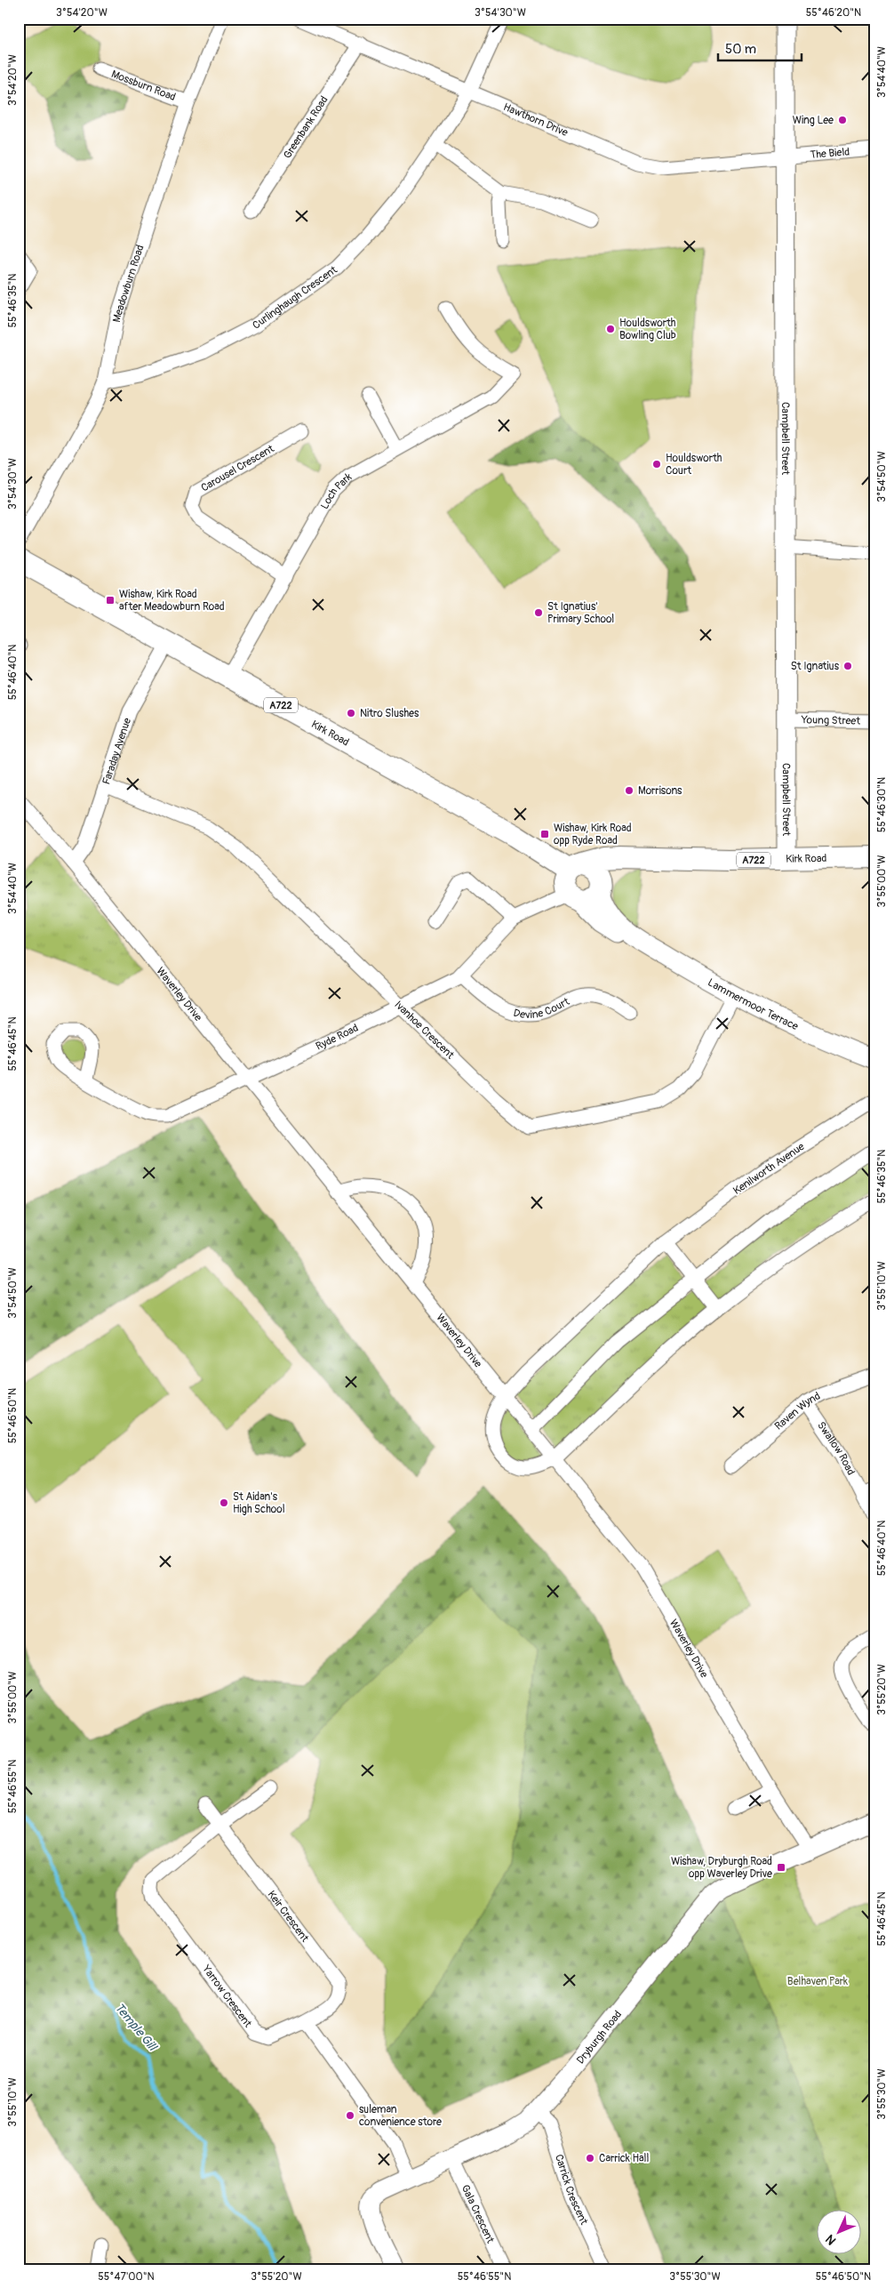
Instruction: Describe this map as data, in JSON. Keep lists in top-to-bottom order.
{
  "streets": {
    "main road": ["A722", "Kirk Road"],
    "street": [
      "Mossburn Road",
      "Hawthorn Drive",
      "Greenbank Road",
      "The Bield",
      "Meadowburn Road",
      "Curlinghaugh Crescent",
      "Campbell Street",
      "Carousel Crescent",
      "Loch Park",
      "Young Street",
      "Faraday Avenue",
      "Waverley Drive",
      "Lammermoor Terrace",
      "Devine Court",
      "Ivanhoe Crescent",
      "Ryde Road",
      "Kenilworth Avenue",
      "Raven Wynd",
      "Swallow Road",
      "Keir Crescent",
      "Yarrow Crescent",
      "Dryburgh Road",
      "Carrick Crescent",
      "Gala Crescent"
    ]
  },
  "crossings": [
    ["Mossburn Road", "Meadowburn Road"],
    ["Hawthorn Drive", "Greenbank Road"],
    ["Hawthorn Drive", "The Bield"],
    ["Hawthorn Drive", "Curlinghaugh Crescent"],
    ["Hawthorn Drive", "Campbell Street"],
    ["The Bield", "Campbell Street"],
    ["Meadowburn Road", "Curlinghaugh Crescent"],
    ["Campbell Street", "Young Street"],
    ["Campbell Street", "Kirk Road"],
    ["Carousel Crescent", "Loch Park"],
    ["Loch Park", "Kirk Road"],
    ["Kirk Road", "Faraday Avenue"],
    ["Kirk Road", "Lammermoor Terrace"],
    ["Kirk Road", "Ryde Road"],
    ["Faraday Avenue", "Waverley Drive"],
    ["Faraday Avenue", "Ivanhoe Crescent"],
    ["Waverley Drive", "Ryde Road"],
    ["Waverley Drive", "Kenilworth Avenue"],
    ["Waverley Drive", "Dryburgh Road"],
    ["Lammermoor Terrace", "Ivanhoe Crescent"],
    ["Lammermoor Terrace", "Ryde Road"],
    ["Devine Court", "Ryde Road"],
    ["Ivanhoe Crescent", "Ryde Road"],
    ["Raven Wynd", "Swallow Road"],
    ["Keir Crescent", "Yarrow Crescent"],
    ["Dryburgh Road", "Carrick Crescent"],
    ["Dryburgh Road", "Gala Crescent"]
  ],
  "water": ["Temple Gill"],
  "parks": ["Belhaven Park"],
  "places": {
    "other": [
      "Wing Lee",
      "Houldsworth Bowling Club",
      "Houldsworth Court",
      "St Ignatius' Primary School",
      "St Ignatius",
      "Nitro Slushes",
      "Morrisons",
      "St Aidan's High School",
      "suleman convenience store",
      "Carrick Hall"
    ],
    "transit": ["Wishaw, Kirk Road after Meadowburn Road", "Wishaw, Kirk Road opp Ryde Road", "Wishaw, Dryburgh Road opp Waverley Drive"]
  },
  "scale_bar": "50 m",
  "north": "bottom left",
  "coordinates": [
    "3°54'20\"W",
    "3°54'30\"W",
    "55°46'20\"N",
    "3°54'40\"W",
    "55°46'35\"N",
    "3°54'50\"W",
    "55°46'40\"N",
    "55°46'30\"N",
    "3°55'00\"W",
    "55°46'45\"N",
    "3°55'10\"W",
    "55°46'50\"N",
    "3°55'20\"W",
    "55°46'55\"N",
    "3°55'30\"W",
    "55°47'00\"N"
  ]
}
